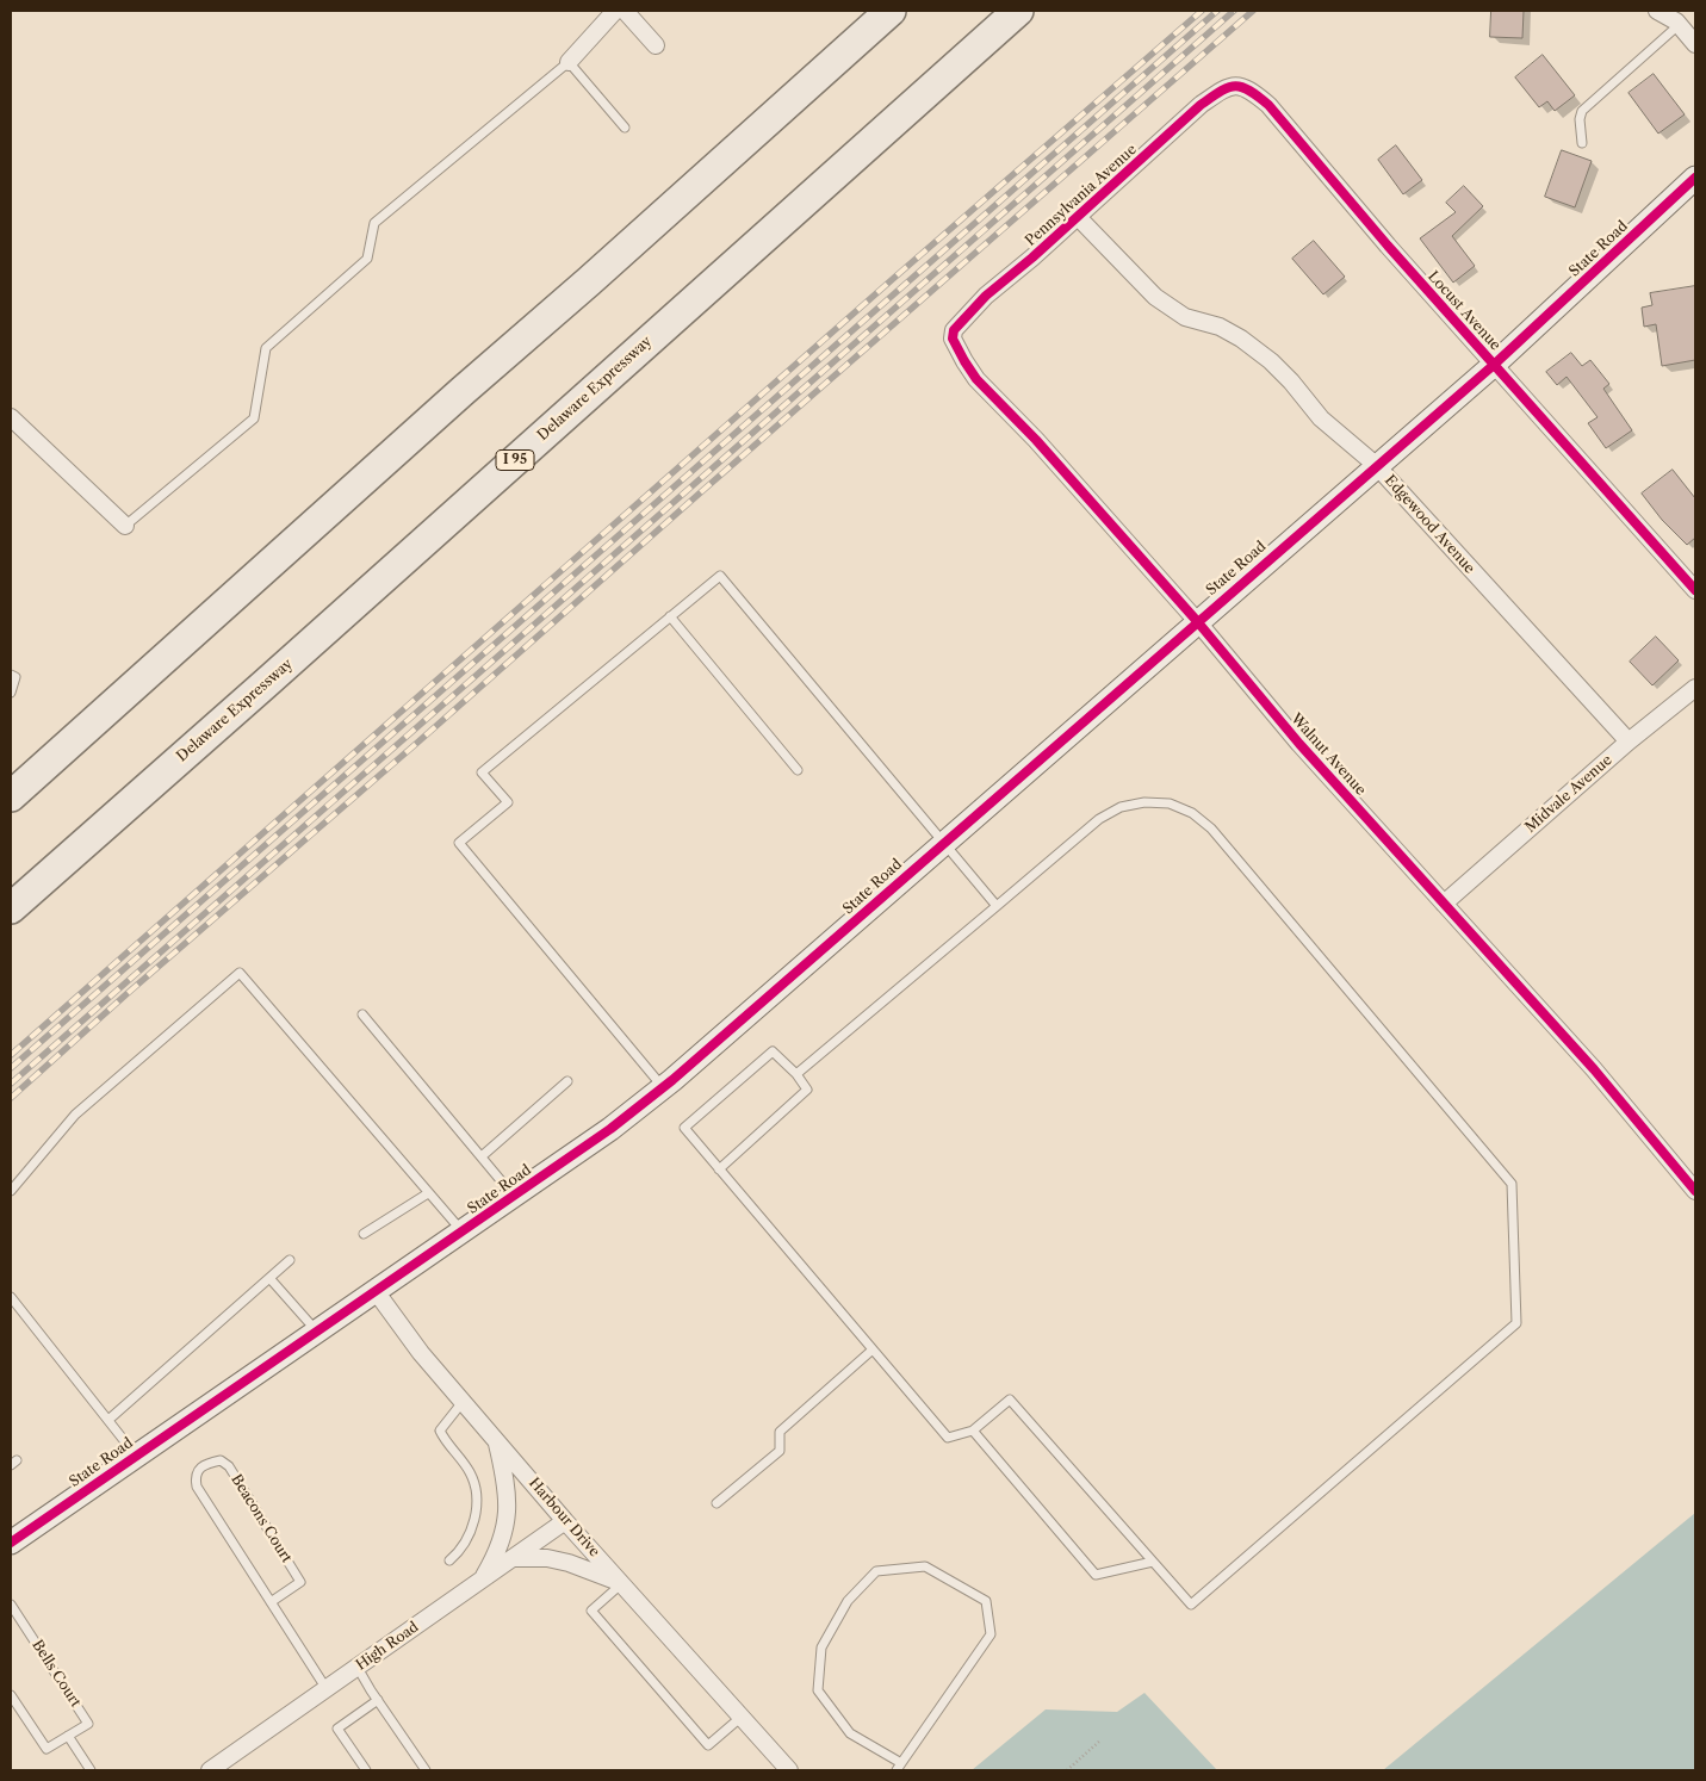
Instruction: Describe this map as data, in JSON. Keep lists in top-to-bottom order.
{
  "streets": {
    "highway": ["Delaware Expressway", "I 95"],
    "main road": ["State Road"],
    "street": [
      "Pennsylvania Avenue",
      "Locust Avenue",
      "Edgewood Avenue",
      "Walnut Avenue",
      "Midvale Avenue",
      "Harbour Drive",
      "High Road"
    ],
    "lane": ["Beacons Court", "Bells Court"]
  },
  "crossings": [
    ["Pennsylvania Avenue", "Locust Avenue"],
    ["Pennsylvania Avenue", "Edgewood Avenue"],
    ["Pennsylvania Avenue", "Walnut Avenue"],
    ["State Road", "Locust Avenue"],
    ["State Road", "Edgewood Avenue"],
    ["State Road", "Walnut Avenue"],
    ["State Road", "Harbour Drive"],
    ["Edgewood Avenue", "Midvale Avenue"],
    ["Walnut Avenue", "Midvale Avenue"],
    ["Harbour Drive", "High Road"],
    ["Beacons Court", "High Road"]
  ]
}
